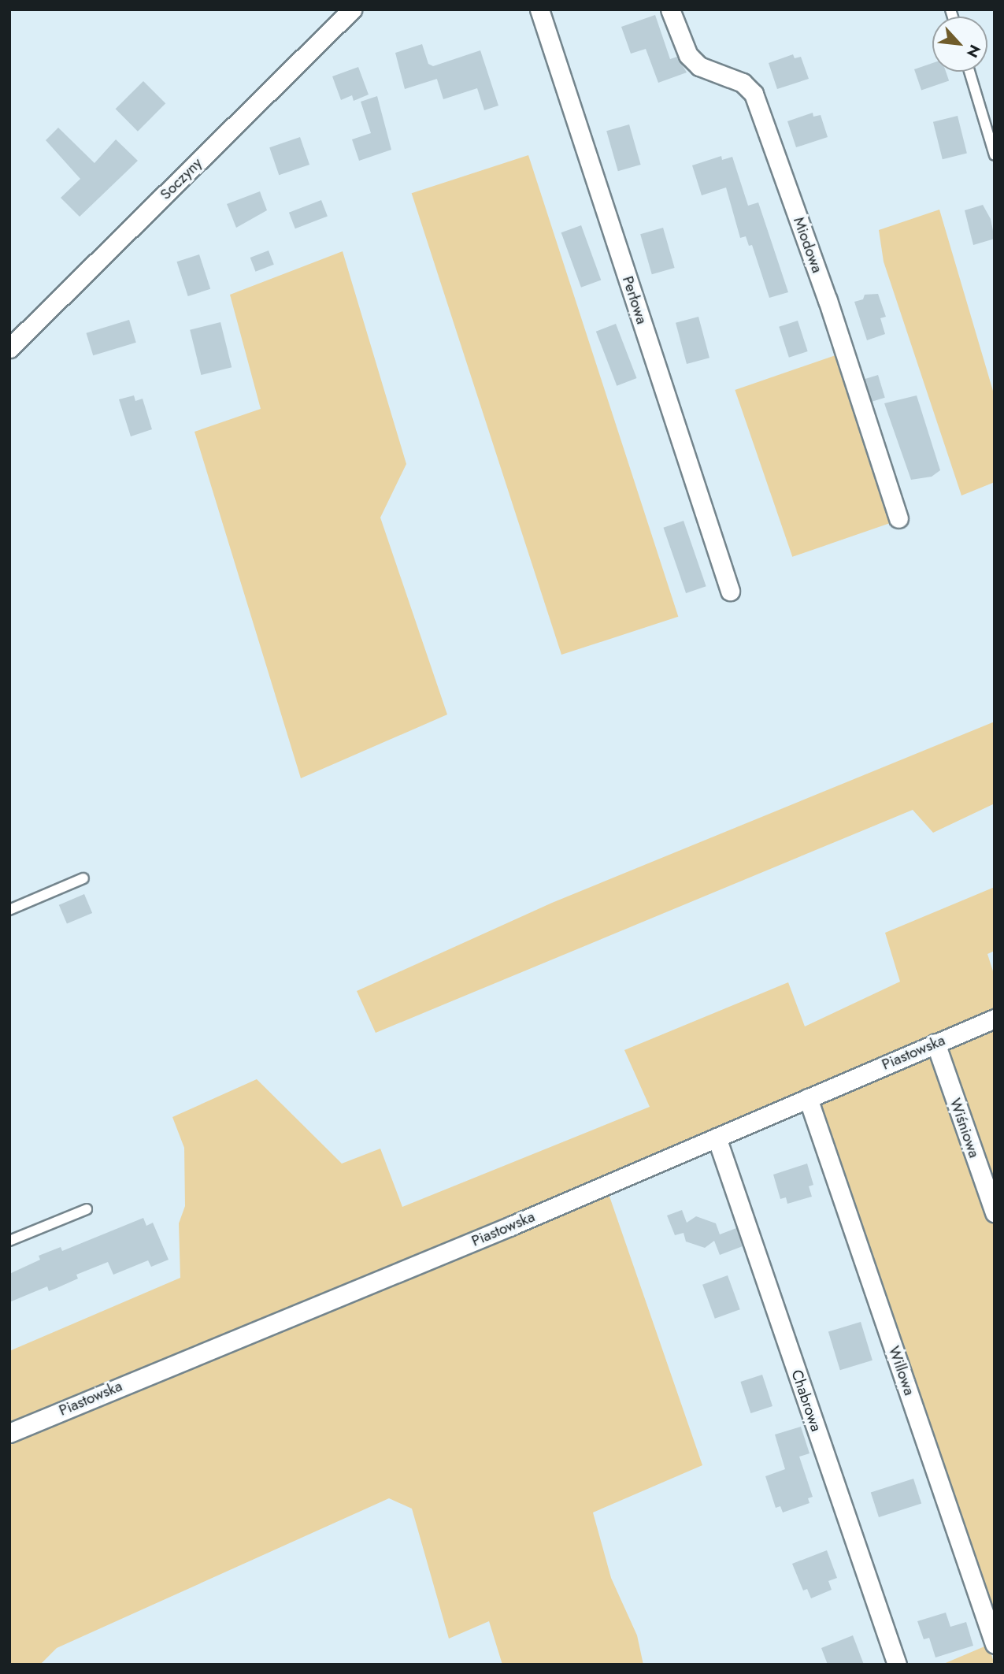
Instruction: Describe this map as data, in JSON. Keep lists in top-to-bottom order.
{
  "streets": {
    "street": [
      "Soczyny",
      "Miodowa",
      "Perłowa",
      "Piastowska",
      "Wiśniowa",
      "Willowa",
      "Chabrowa"
    ]
  },
  "crossings": [
    ["Piastowska", "Wiśniowa"],
    ["Piastowska", "Willowa"],
    ["Piastowska", "Chabrowa"]
  ],
  "north": "bottom right"
}
